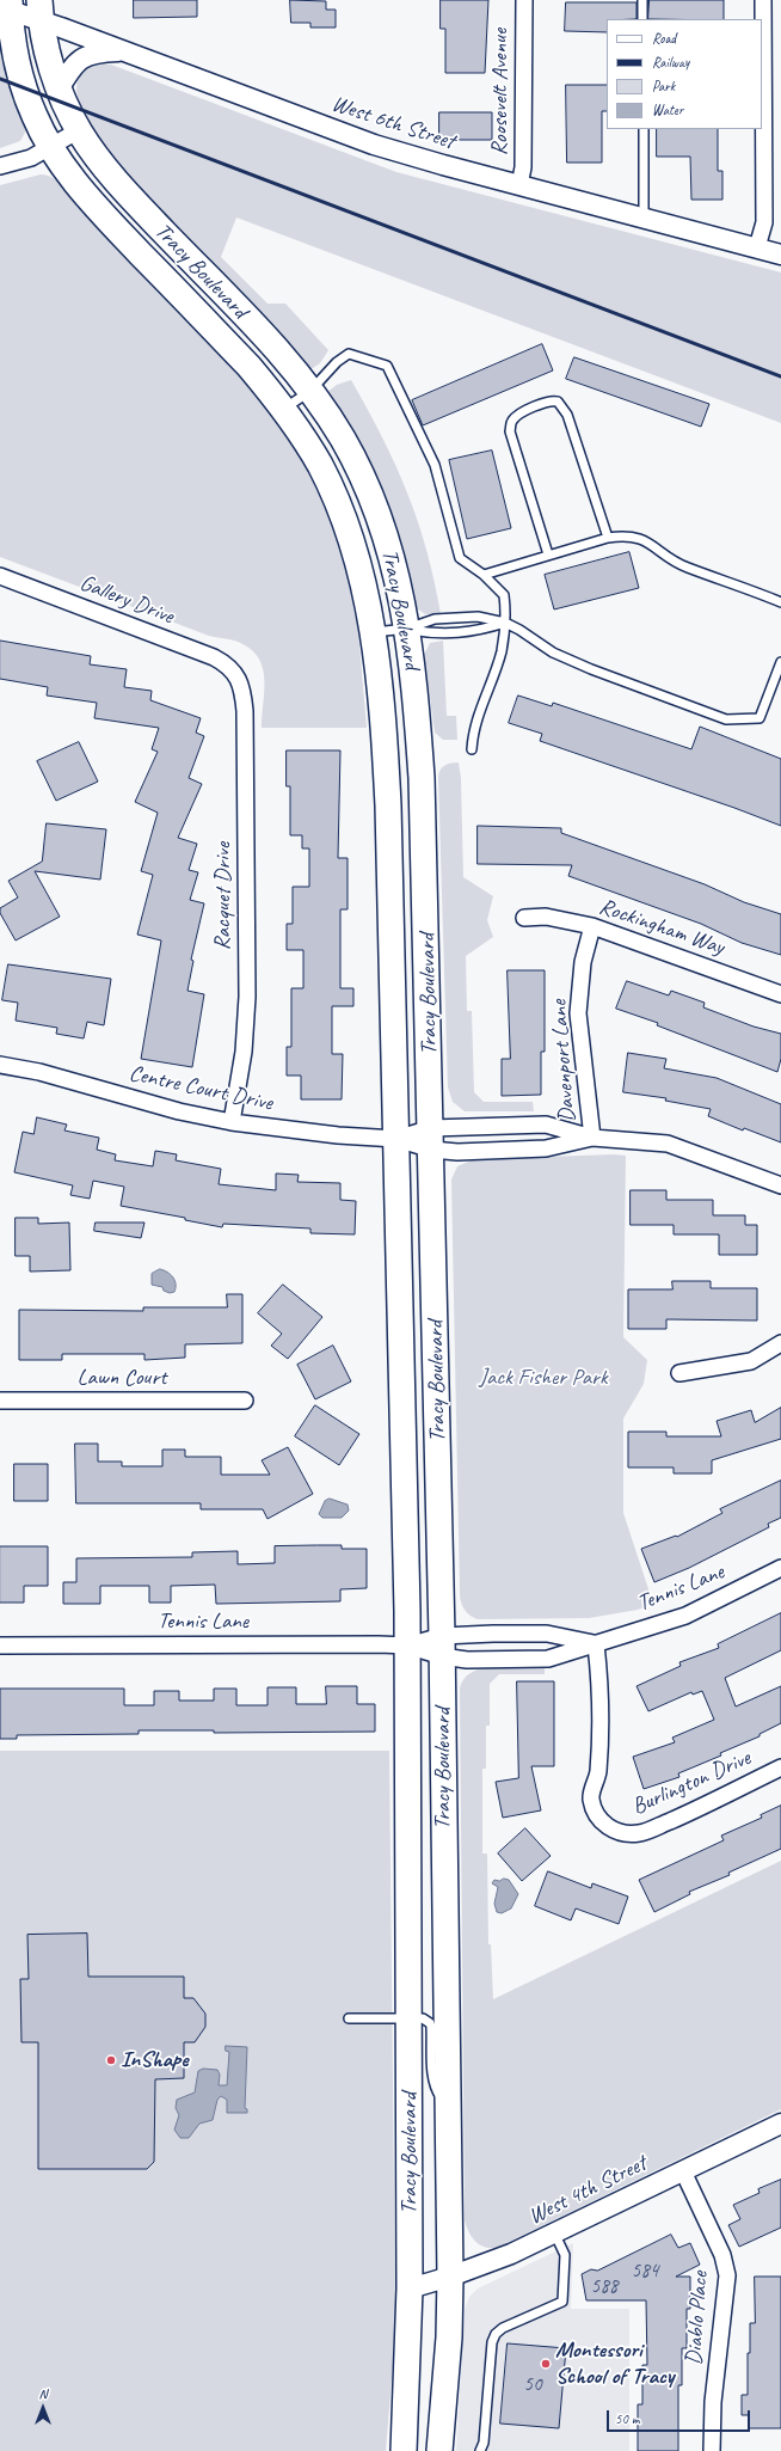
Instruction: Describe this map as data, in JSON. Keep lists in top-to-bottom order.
{
  "streets": {
    "main road": ["Tracy Boulevard"],
    "street": [
      "Roosevelt Avenue",
      "West 6th Street",
      "Gallery Drive",
      "Racquet Drive",
      "Rockingham Way",
      "Davenport Lane",
      "Centre Court Drive",
      "Lawn Court",
      "Tennis Lane",
      "Burlington Drive",
      "West 4th Street",
      "Diablo Place"
    ]
  },
  "crossings": [
    ["Roosevelt Avenue", "West 6th Street"],
    ["West 6th Street", "Tracy Boulevard"],
    ["Tracy Boulevard", "Centre Court Drive"],
    ["Tracy Boulevard", "Tennis Lane"],
    ["Tracy Boulevard", "West 4th Street"],
    ["Gallery Drive", "Racquet Drive"],
    ["Racquet Drive", "Centre Court Drive"],
    ["Rockingham Way", "Davenport Lane"],
    ["Davenport Lane", "Centre Court Drive"],
    ["Tennis Lane", "Burlington Drive"],
    ["West 4th Street", "Diablo Place"]
  ],
  "parks": ["Jack Fisher Park"],
  "places": ["InShape", "Montessori School of Tracy"],
  "house_numbers": ["584", "588", "50"],
  "legend": [
    "Road",
    "Railway",
    "Park",
    "Water"
  ],
  "scale_bar": "50 m",
  "north": "top"
}
